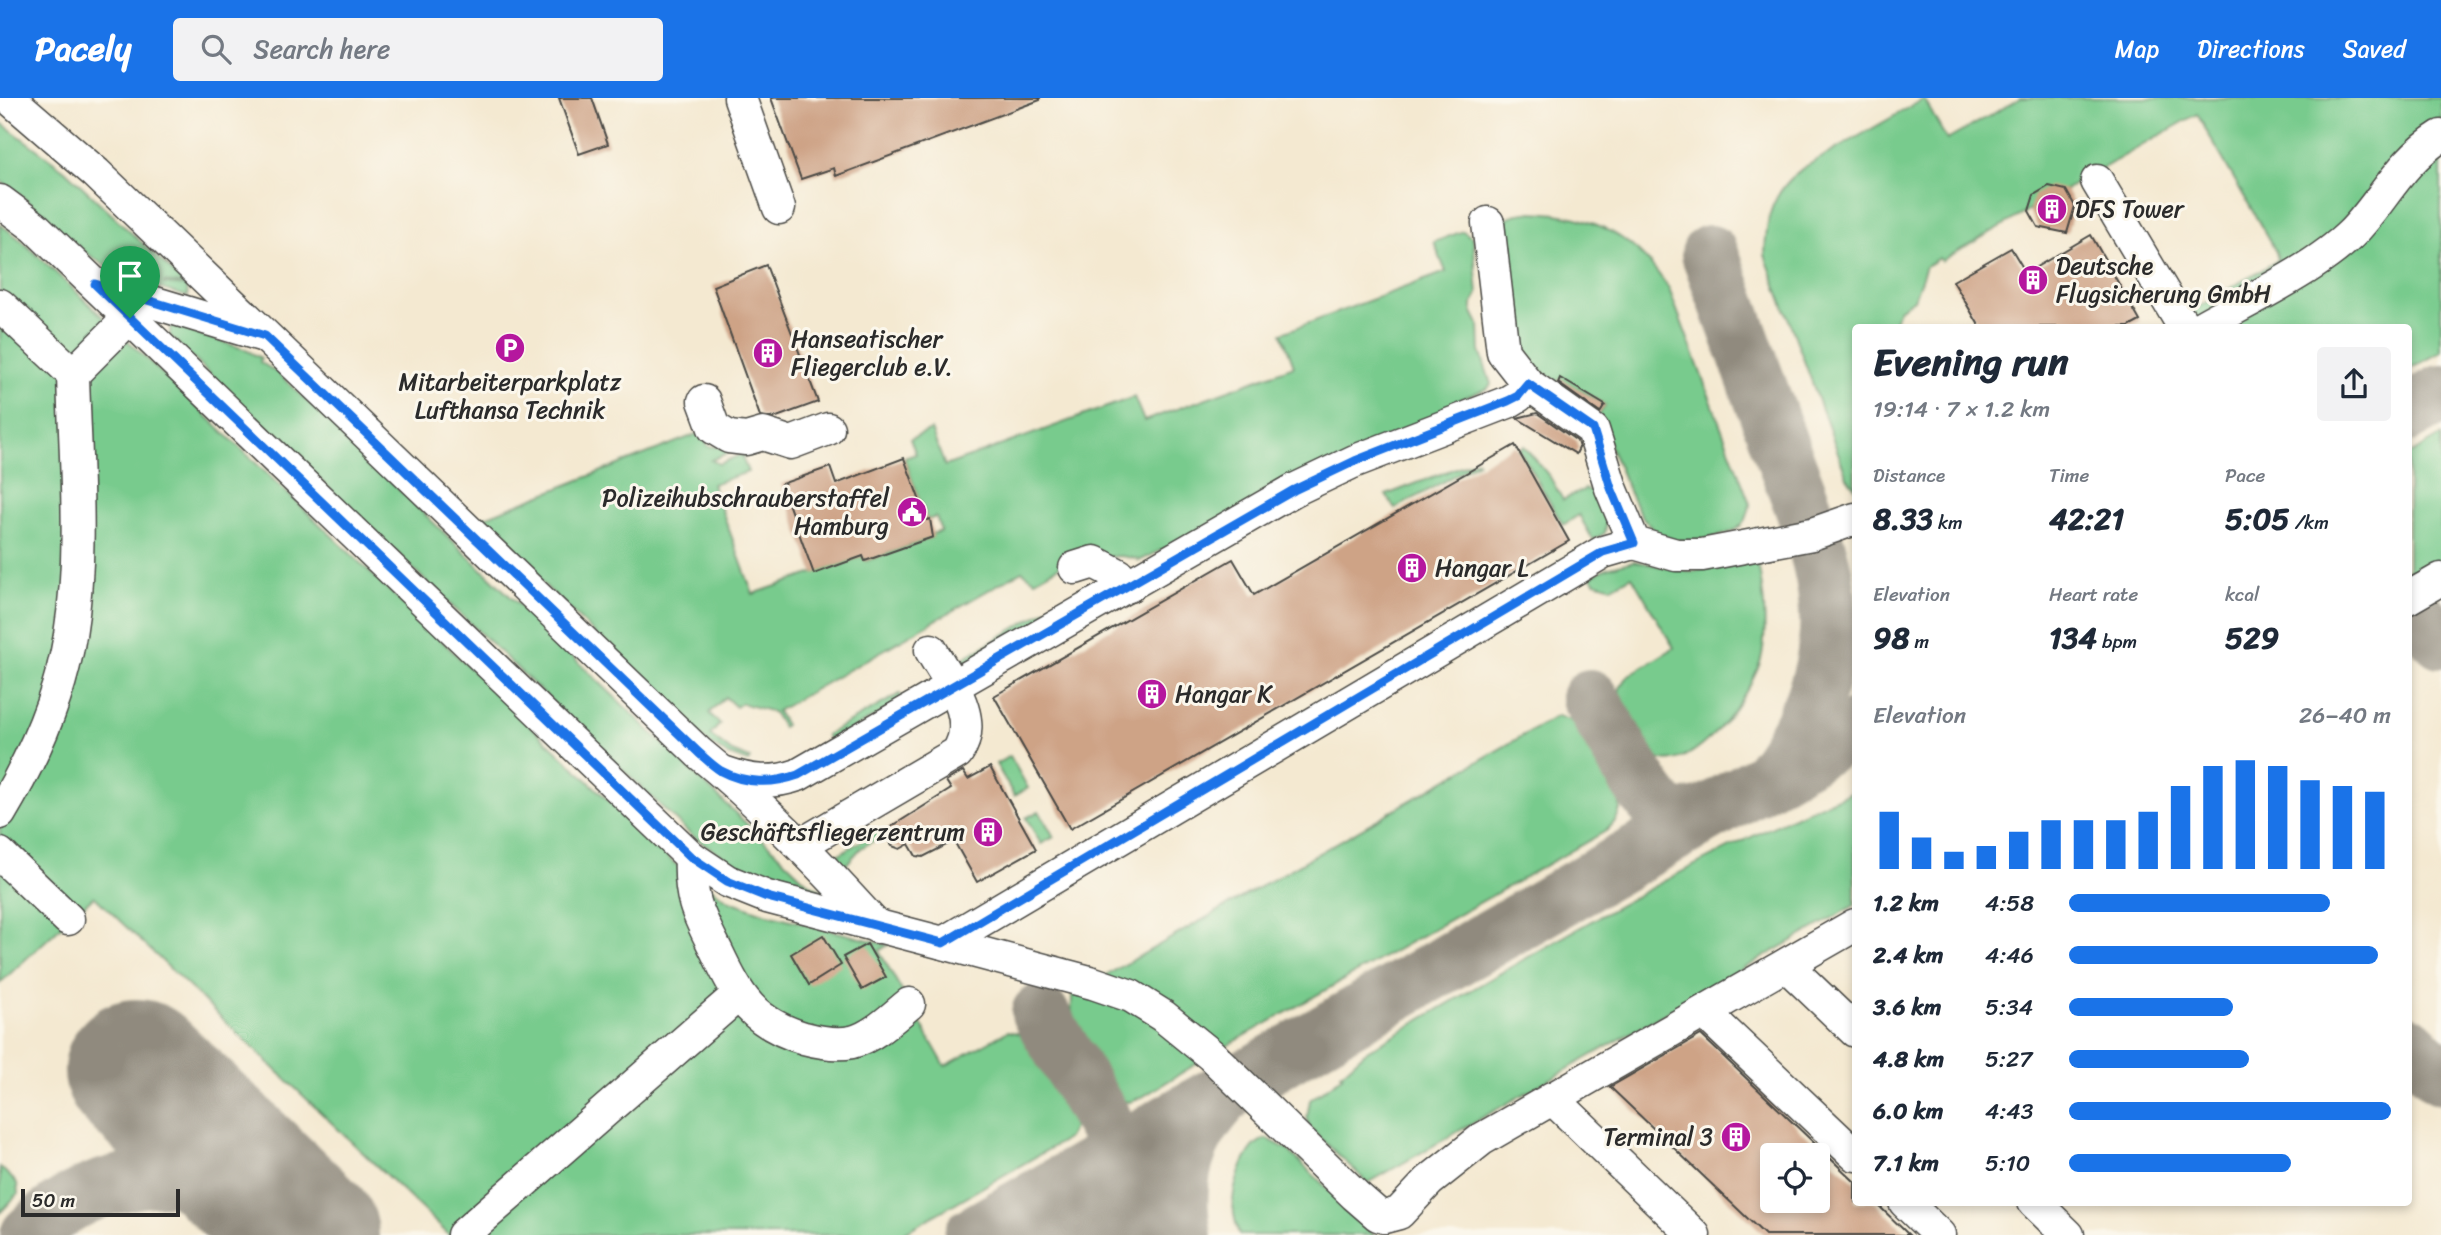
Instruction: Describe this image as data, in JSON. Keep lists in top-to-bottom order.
{
  "places": {
    "building": [
      "DFS Tower",
      "Deutsche Flugsicherung GmbH",
      "Hanseatischer Fliegerclub e.V.",
      "Hangar L",
      "Hangar K",
      "Geschäftsfliegerzentrum",
      "Terminal 3"
    ],
    "parking": ["Mitarbeiterparkplatz Lufthansa Technik"],
    "public building": ["Polizeihubschrauberstaffel Hamburg"]
  },
  "scale_bar": "50 m",
  "page": {
    "header": "Pacely",
    "search": "Search here",
    "nav": ["Map", "Directions", "Saved"],
    "heading": ["Evening run", "19:14 · 7 × 1.2 km"],
    "stats": [
      ["Distance", "8.33 km"],
      ["Time", "42:21"],
      ["Pace", "5:05 /km"],
      ["Elevation", "98 m"],
      ["Heart rate", "134 bpm"],
      ["kcal", "529"]
    ],
    "chart": ["Elevation", "26–40 m"],
    "list": [
      {
        "name": "1.2 km",
        "note": "4:58"
      },
      {
        "name": "2.4 km",
        "note": "4:46"
      },
      {
        "name": "3.6 km",
        "note": "5:34"
      },
      {
        "name": "4.8 km",
        "note": "5:27"
      },
      {
        "name": "6.0 km",
        "note": "4:43"
      },
      {
        "name": "7.1 km",
        "note": "5:10"
      }
    ],
    "scale": "50 m"
  }
}
